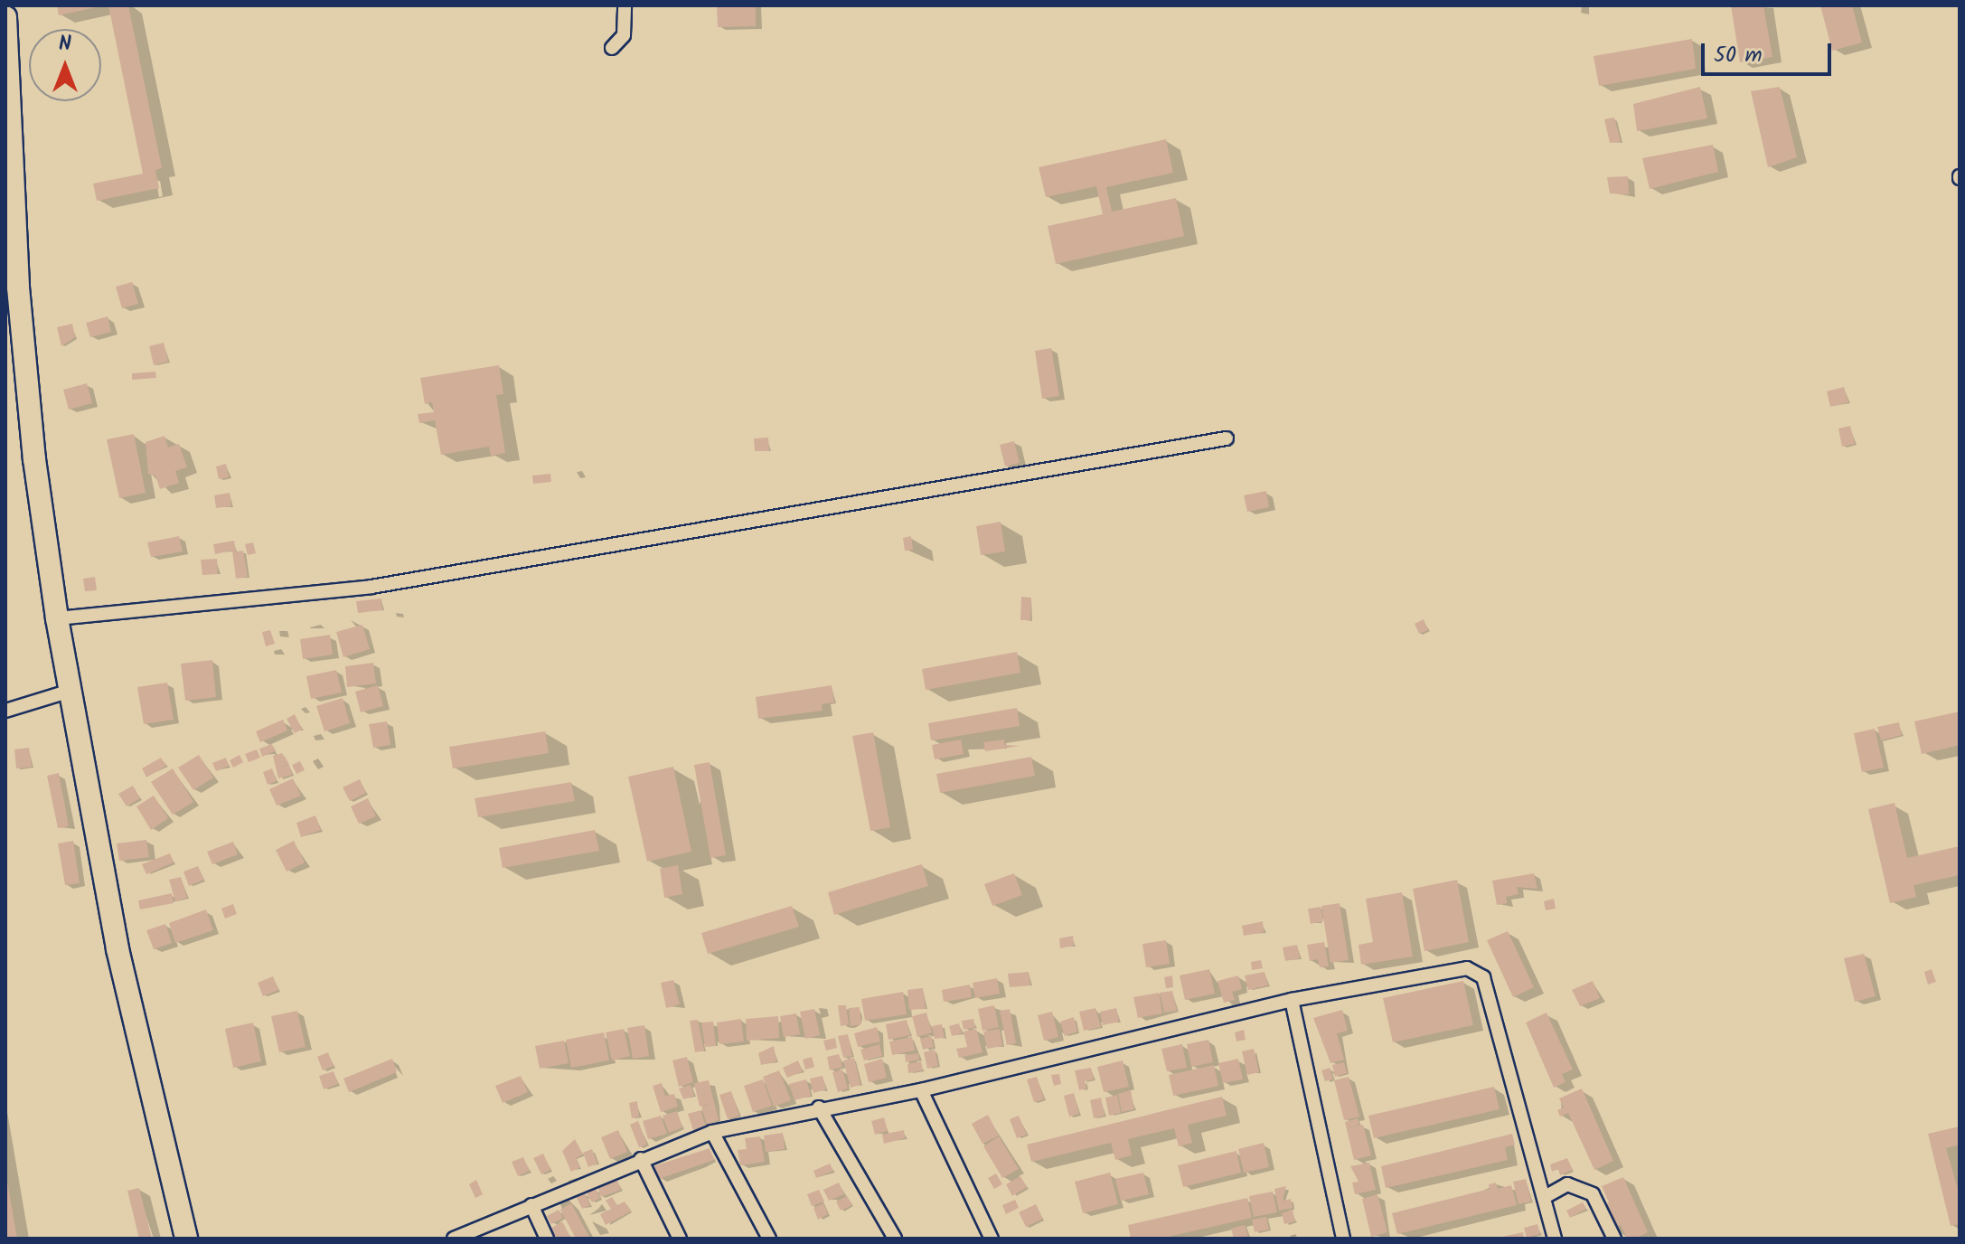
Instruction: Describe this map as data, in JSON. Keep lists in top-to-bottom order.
{
  "scale_bar": "50 m",
  "north": "top"
}
